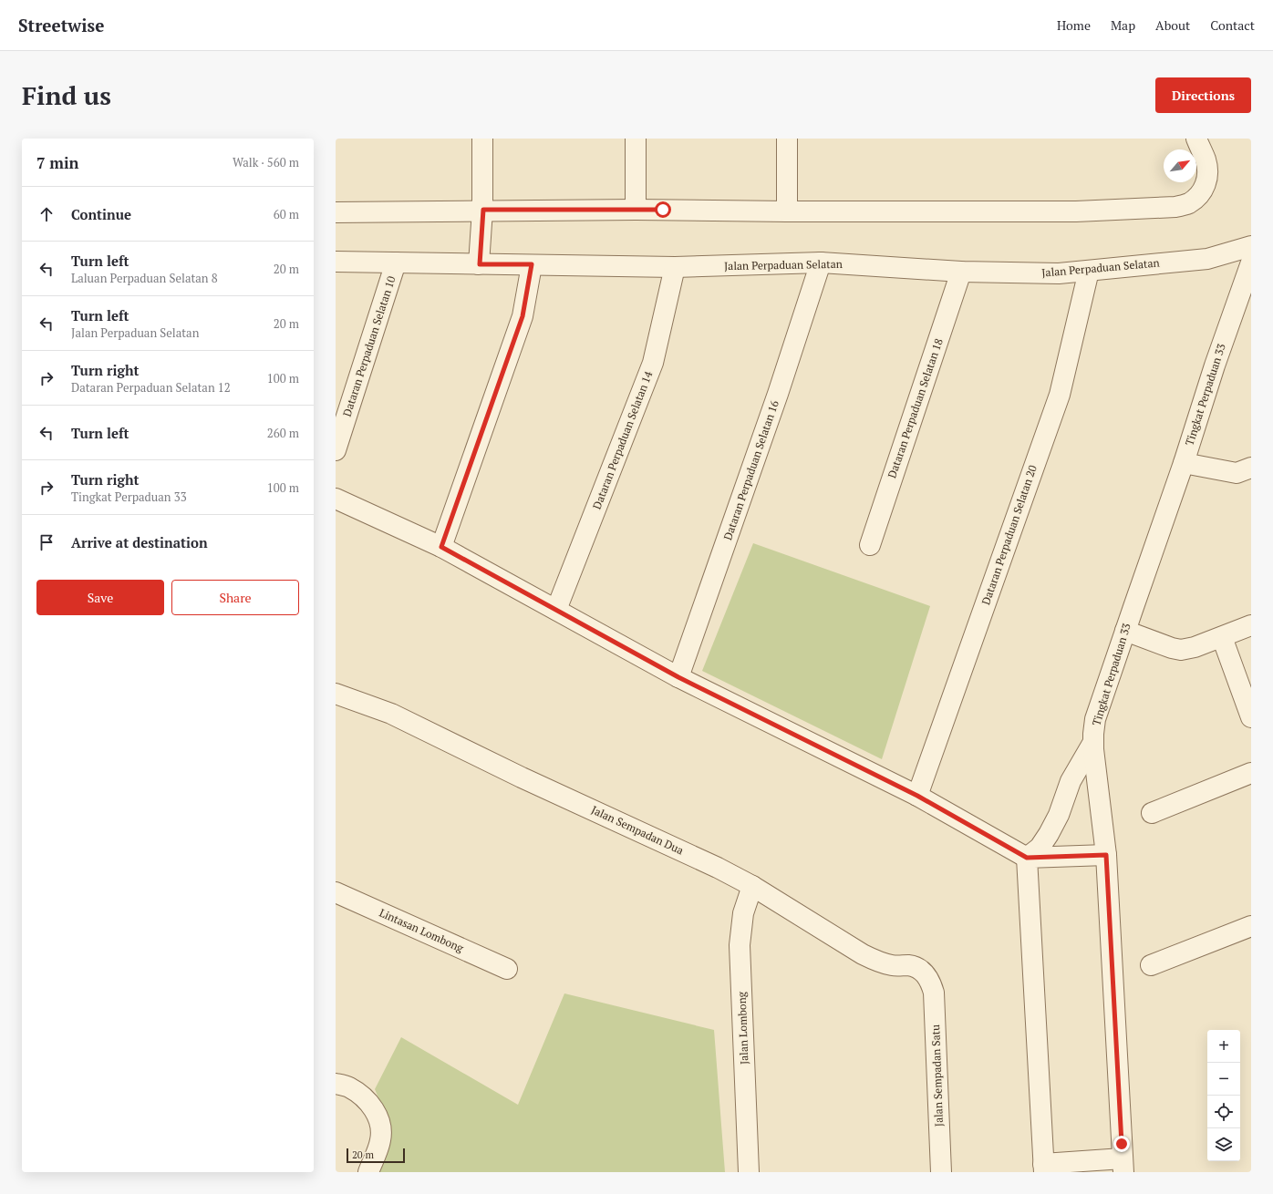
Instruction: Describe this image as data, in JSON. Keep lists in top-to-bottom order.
{
  "streets": {
    "street": [
      "Jalan Perpaduan Selatan",
      "Dataran Perpaduan Selatan 10",
      "Tingkat Perpaduan 33",
      "Dataran Perpaduan Selatan 18",
      "Dataran Perpaduan Selatan 14",
      "Dataran Perpaduan Selatan 16",
      "Dataran Perpaduan Selatan 20",
      "Jalan Sempadan Dua",
      "Lintasan Lombong",
      "Jalan Lombong",
      "Jalan Sempadan Satu"
    ]
  },
  "crossings": [
    ["Jalan Perpaduan Selatan", "Dataran Perpaduan Selatan 10"],
    ["Jalan Perpaduan Selatan", "Dataran Perpaduan Selatan 18"],
    ["Jalan Perpaduan Selatan", "Dataran Perpaduan Selatan 14"],
    ["Jalan Perpaduan Selatan", "Dataran Perpaduan Selatan 16"],
    ["Jalan Perpaduan Selatan", "Dataran Perpaduan Selatan 20"],
    ["Jalan Sempadan Dua", "Jalan Lombong"],
    ["Jalan Sempadan Dua", "Jalan Sempadan Satu"]
  ],
  "scale_bar": "20 m",
  "north": "top right",
  "page": {
    "header": "Streetwise",
    "nav": [
      "Home",
      "Map",
      "About",
      "Contact"
    ],
    "buttons": [
      "Directions",
      ["Save", "Share"]
    ],
    "title": "Find us",
    "heading": ["7 min", "Walk · 560 m"],
    "list": [
      ["Continue", "60 m"],
      ["Turn left", "Laluan Perpaduan Selatan 8", "20 m"],
      ["Turn left", "Jalan Perpaduan Selatan", "20 m"],
      ["Turn right", "Dataran Perpaduan Selatan 12", "100 m"],
      ["Turn left", "260 m"],
      ["Turn right", "Tingkat Perpaduan 33", "100 m"],
      "Arrive at destination"
    ],
    "map_buttons": ["+", "−"],
    "scale": "20 m"
  }
}
